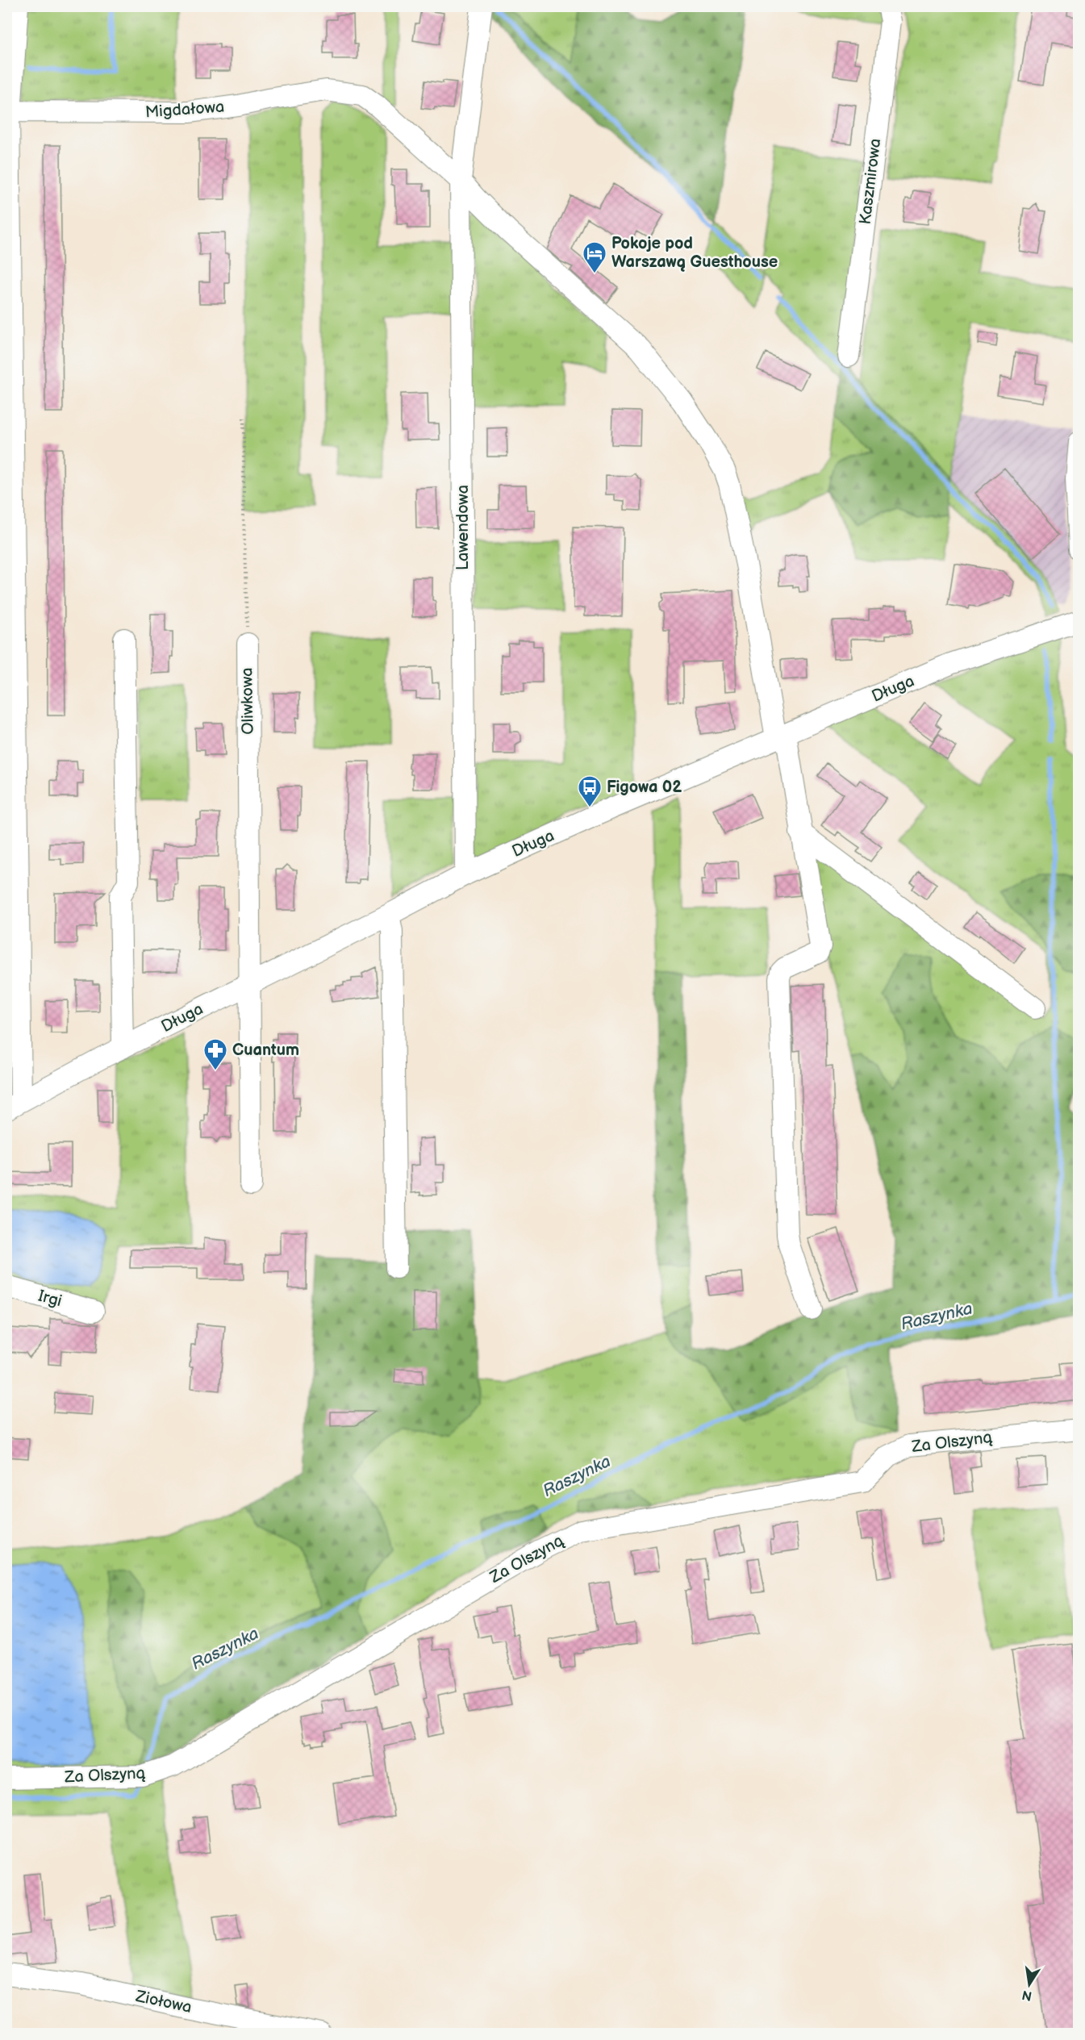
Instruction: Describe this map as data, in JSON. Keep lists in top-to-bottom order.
{
  "streets": {
    "street": [
      "Migdałowa",
      "Kaszmirowa",
      "Lawendowa",
      "Długa",
      "Oliwkowa",
      "Irgi",
      "Za Olszyną",
      "Ziołowa"
    ]
  },
  "crossings": [
    ["Migdałowa", "Lawendowa"],
    ["Lawendowa", "Długa"],
    ["Długa", "Oliwkowa"]
  ],
  "water": ["Raszynka"],
  "places": {
    "hotel": ["Pokoje pod Warszawą Guesthouse"],
    "bus stop": ["Figowa 02"],
    "pharmacy": ["Cuantum"]
  },
  "north": "bottom"
}
